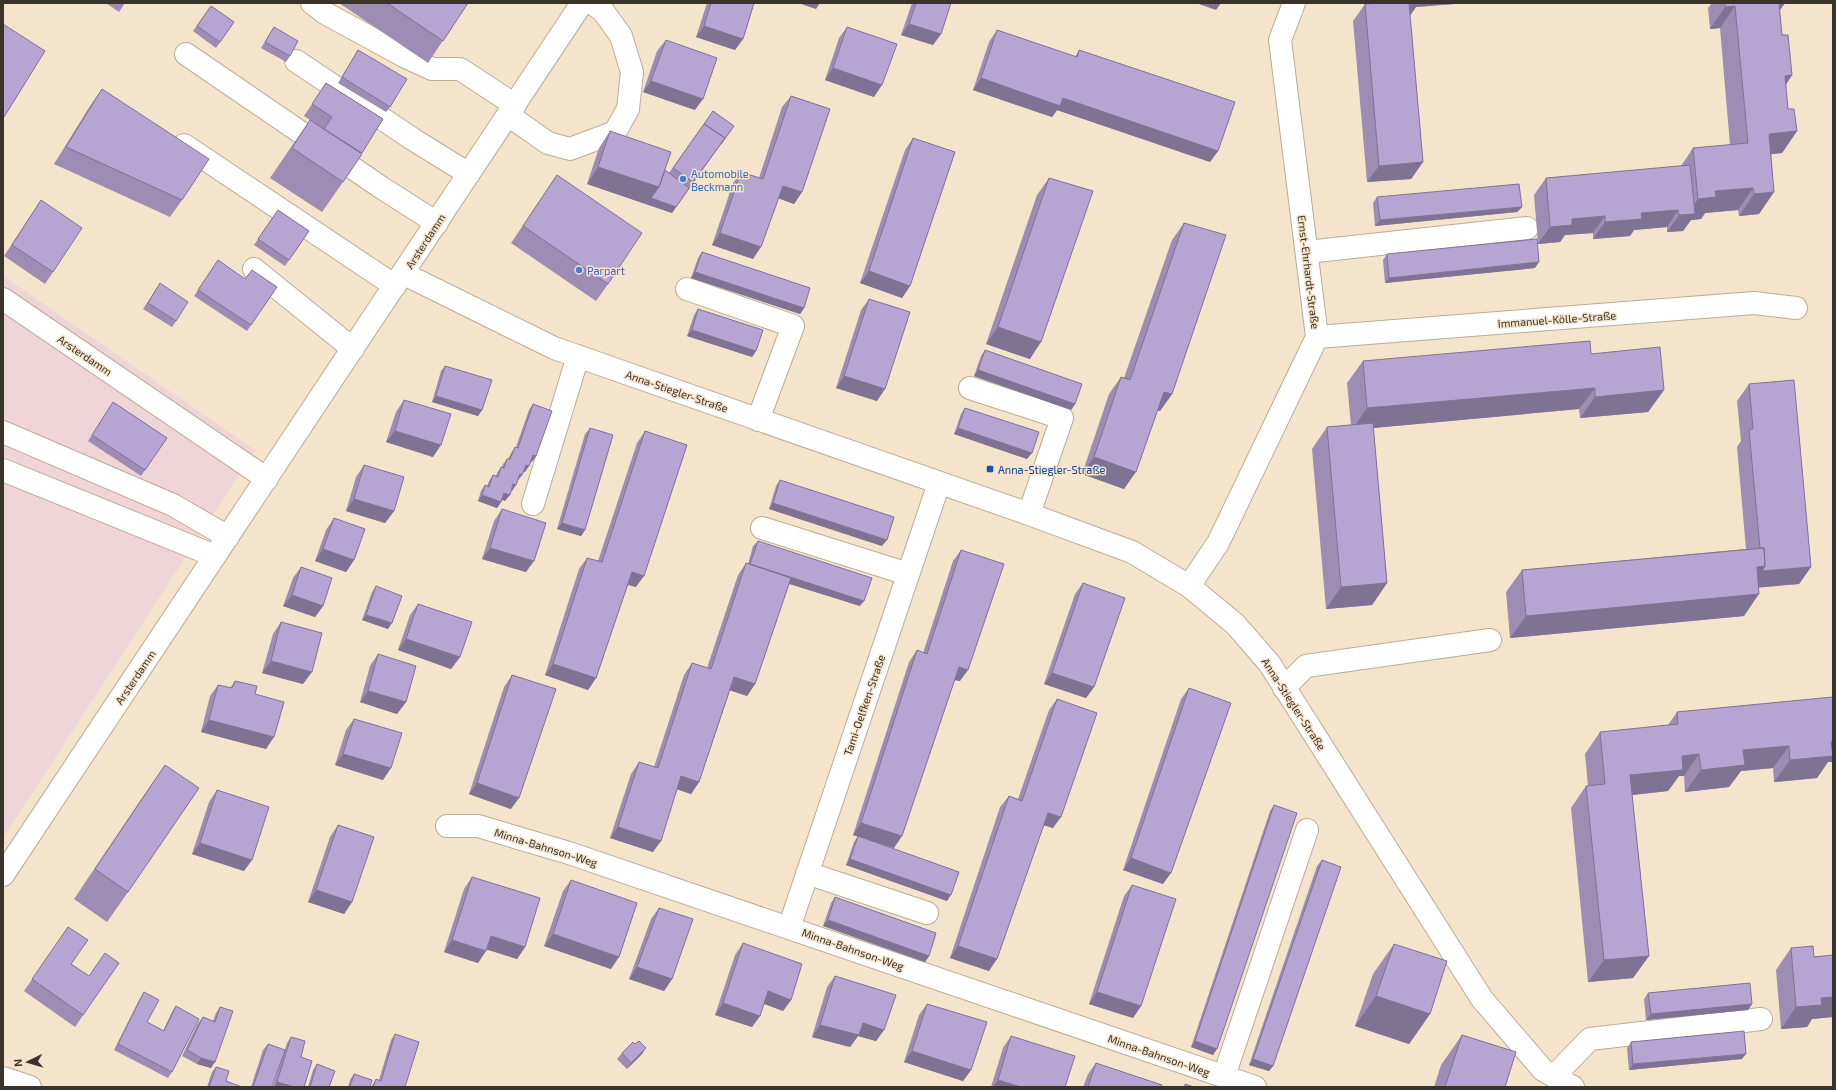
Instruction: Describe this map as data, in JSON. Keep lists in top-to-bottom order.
{
  "streets": {
    "street": [
      "Arsterdamm",
      "Ernst-Ehrhardt-Straße",
      "Immanuel-Kölle-Straße",
      "Anna-Stiegler-Straße",
      "Tami-Oelfken-Straße",
      "Minna-Bahnson-Weg"
    ]
  },
  "crossings": [
    ["Arsterdamm", "Anna-Stiegler-Straße"],
    ["Ernst-Ehrhardt-Straße", "Immanuel-Kölle-Straße"],
    ["Ernst-Ehrhardt-Straße", "Anna-Stiegler-Straße"],
    ["Anna-Stiegler-Straße", "Tami-Oelfken-Straße"],
    ["Tami-Oelfken-Straße", "Minna-Bahnson-Weg"]
  ],
  "places": {
    "other": ["Automobile Beckmann", "Parpart"],
    "transit": ["Anna-Stiegler-Straße"]
  },
  "north": "left"
}
